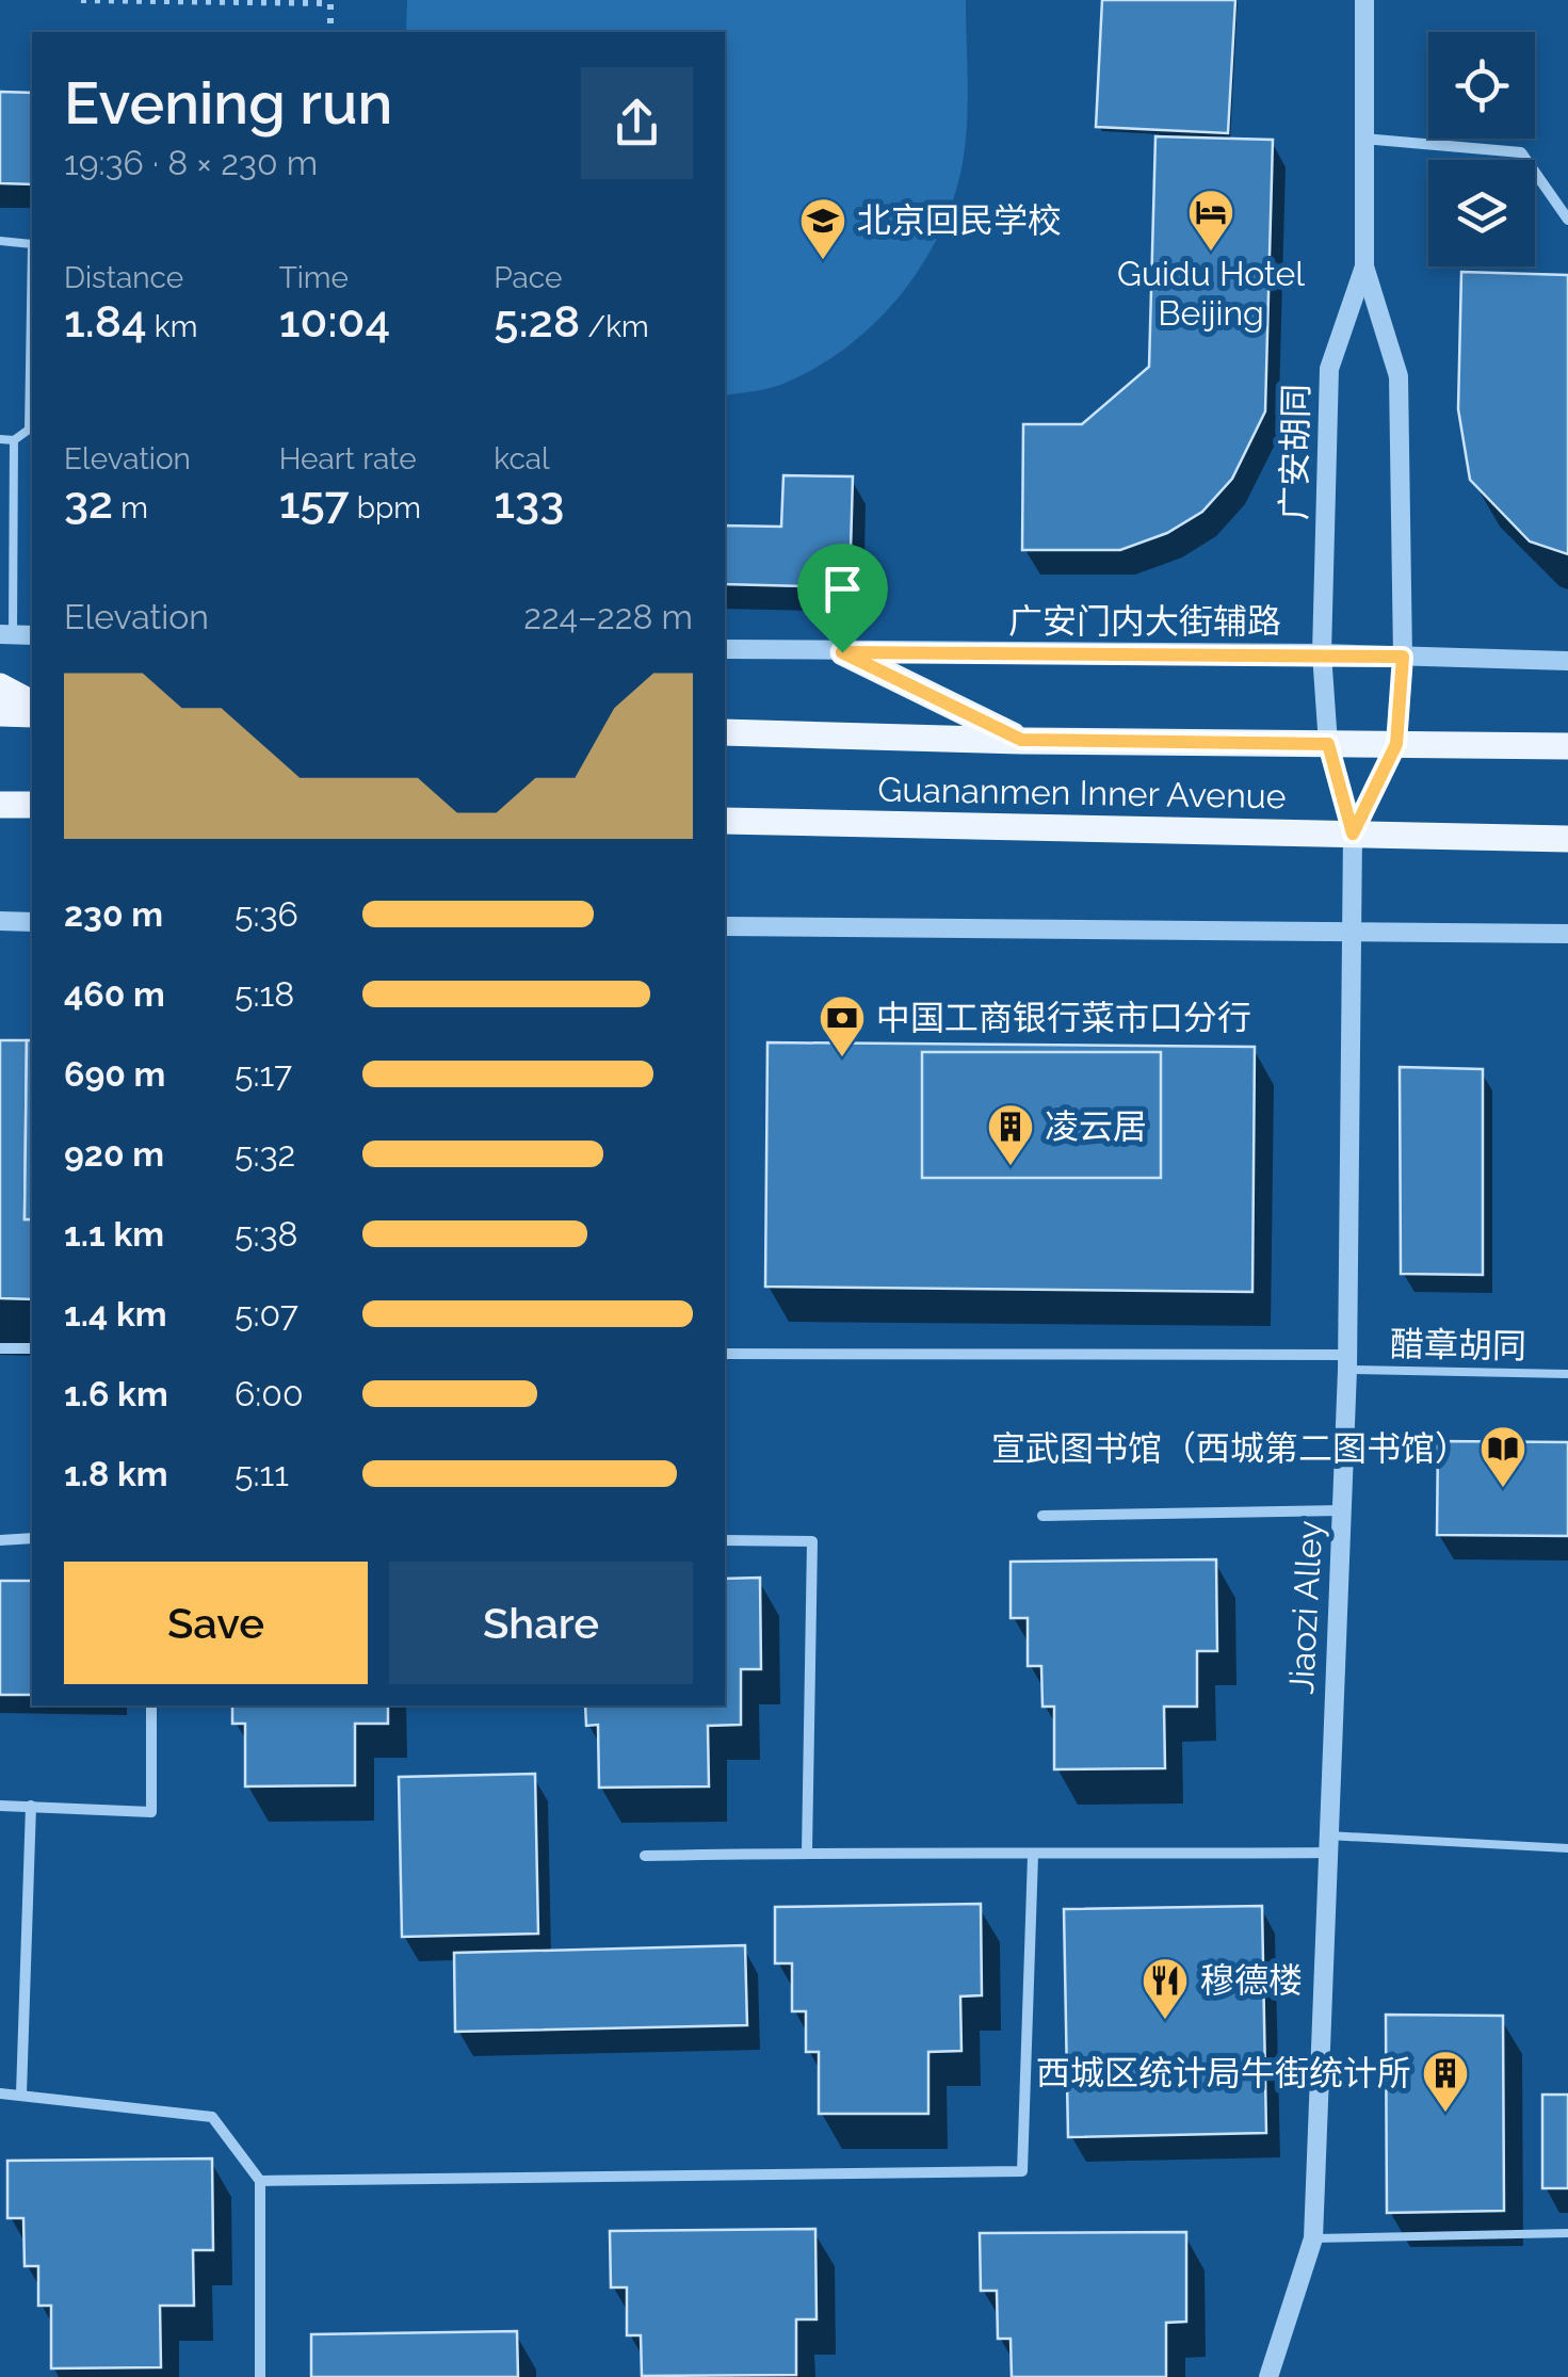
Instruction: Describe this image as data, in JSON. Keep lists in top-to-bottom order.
{
  "streets": {
    "main road": ["Guananmen Inner Avenue"],
    "street": ["广安胡同", "广安门内大街辅路", "Jiaozi Alley"],
    "lane": ["醋章胡同"]
  },
  "crossings": [
    ["广安胡同", "广安门内大街辅路"],
    ["广安胡同", "Guananmen Inner Avenue"],
    ["广安胡同", "Jiaozi Alley"],
    ["Guananmen Inner Avenue", "Jiaozi Alley"],
    ["醋章胡同", "Jiaozi Alley"]
  ],
  "places": {
    "hotel": ["Guidu Hotel Beijing"],
    "school or university": ["北京回民学校"],
    "bank": ["中国工商银行菜市口分行"],
    "building": ["凌云居", "西城区统计局牛街统计所"],
    "library": ["宣武图书馆（西城第二图书馆）"],
    "restaurant": ["穆德楼"]
  },
  "page": {
    "heading": ["Evening run", "19:36 · 8 × 230 m"],
    "stats": [
      ["Distance", "1.84 km"],
      ["Time", "10:04"],
      ["Pace", "5:28 /km"],
      ["Elevation", "32 m"],
      ["Heart rate", "157 bpm"],
      ["kcal", "133"]
    ],
    "chart": ["Elevation", "224–228 m"],
    "list": [
      {
        "name": "230 m",
        "note": "5:36"
      },
      {
        "name": "460 m",
        "note": "5:18"
      },
      {
        "name": "690 m",
        "note": "5:17"
      },
      {
        "name": "920 m",
        "note": "5:32"
      },
      {
        "name": "1.1 km",
        "note": "5:38"
      },
      {
        "name": "1.4 km",
        "note": "5:07"
      },
      {
        "name": "1.6 km",
        "note": "6:00"
      },
      {
        "name": "1.8 km",
        "note": "5:11"
      }
    ],
    "buttons": ["Save", "Share"]
  }
}
